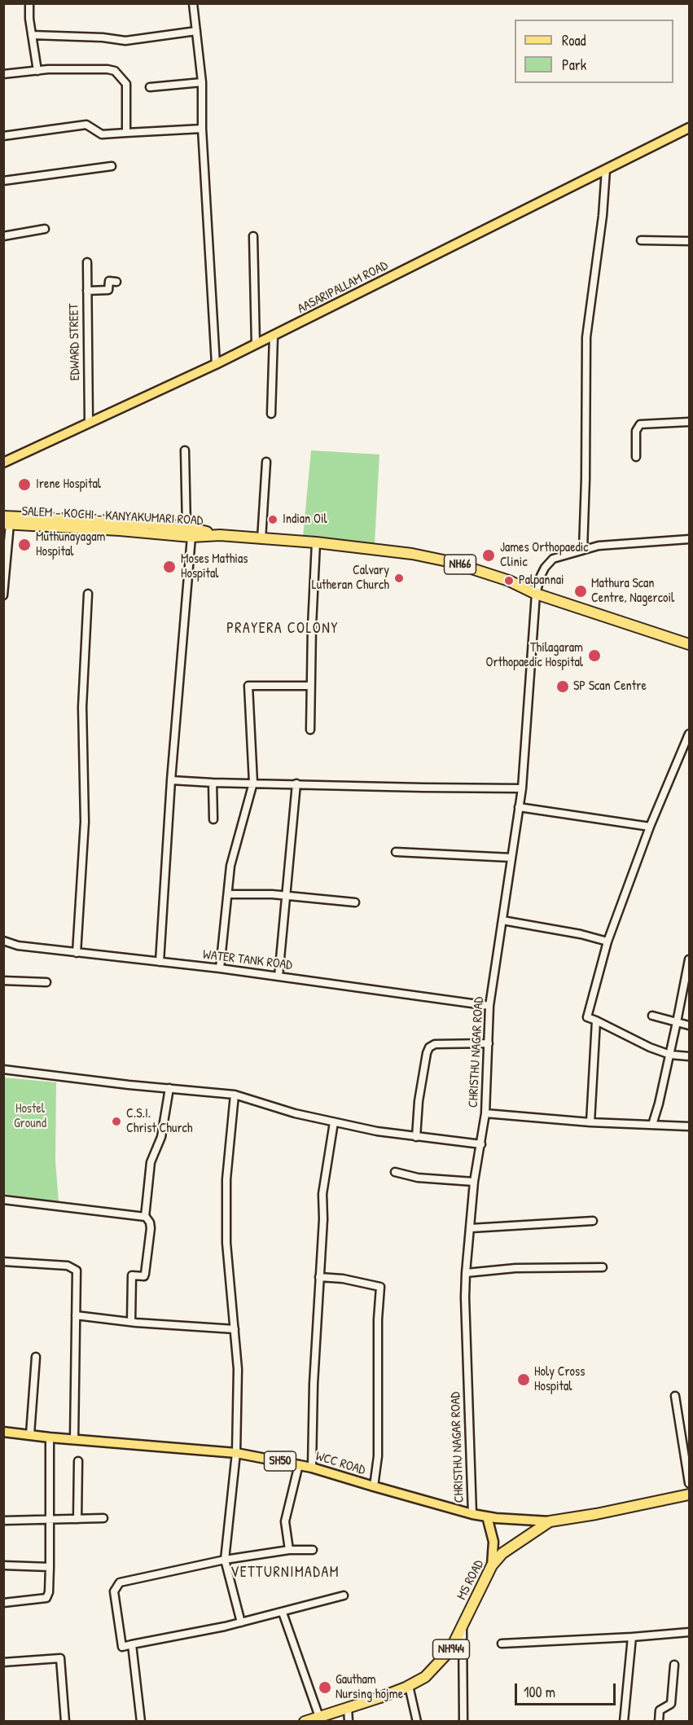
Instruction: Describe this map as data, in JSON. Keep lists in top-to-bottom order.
{
  "streets": {
    "highway": [
      "SALEM - KOCHI - KANYAKUMARI ROAD",
      "NH66",
      "MS ROAD",
      "NH944"
    ],
    "main road": ["AASARIPALLAM ROAD", "SH50", "WCC ROAD"],
    "street": ["EDWARD STREET", "WATER TANK ROAD", "CHRISTHU NAGAR ROAD"]
  },
  "crossings": [
    ["AASARIPALLAM ROAD", "EDWARD STREET"],
    ["SALEM - KOCHI - KANYAKUMARI ROAD", "CHRISTHU NAGAR ROAD"],
    ["WATER TANK ROAD", "CHRISTHU NAGAR ROAD"],
    ["CHRISTHU NAGAR ROAD", "WCC ROAD"],
    ["WCC ROAD", "MS ROAD"]
  ],
  "districts": ["PRAYERA COLONY", "VETTURNIMADAM"],
  "parks": ["Hostel Ground"],
  "places": [
    "Irene Hospital",
    "Indian Oil",
    "Muthunayagam Hospital",
    "James Orthopaedic Clinic",
    "Moses Mathias Hospital",
    "Calvary Lutheran Church",
    "Palpannai",
    "Mathura Scan Centre, Nagercoil",
    "Thilagaram Orthopaedic Hospital",
    "SP Scan Centre",
    "C.S.I. Christ Church",
    "Holy Cross Hospital",
    "Gautham Nursing hojme"
  ],
  "legend": ["Road", "Park"],
  "scale_bar": "100 m"
}
